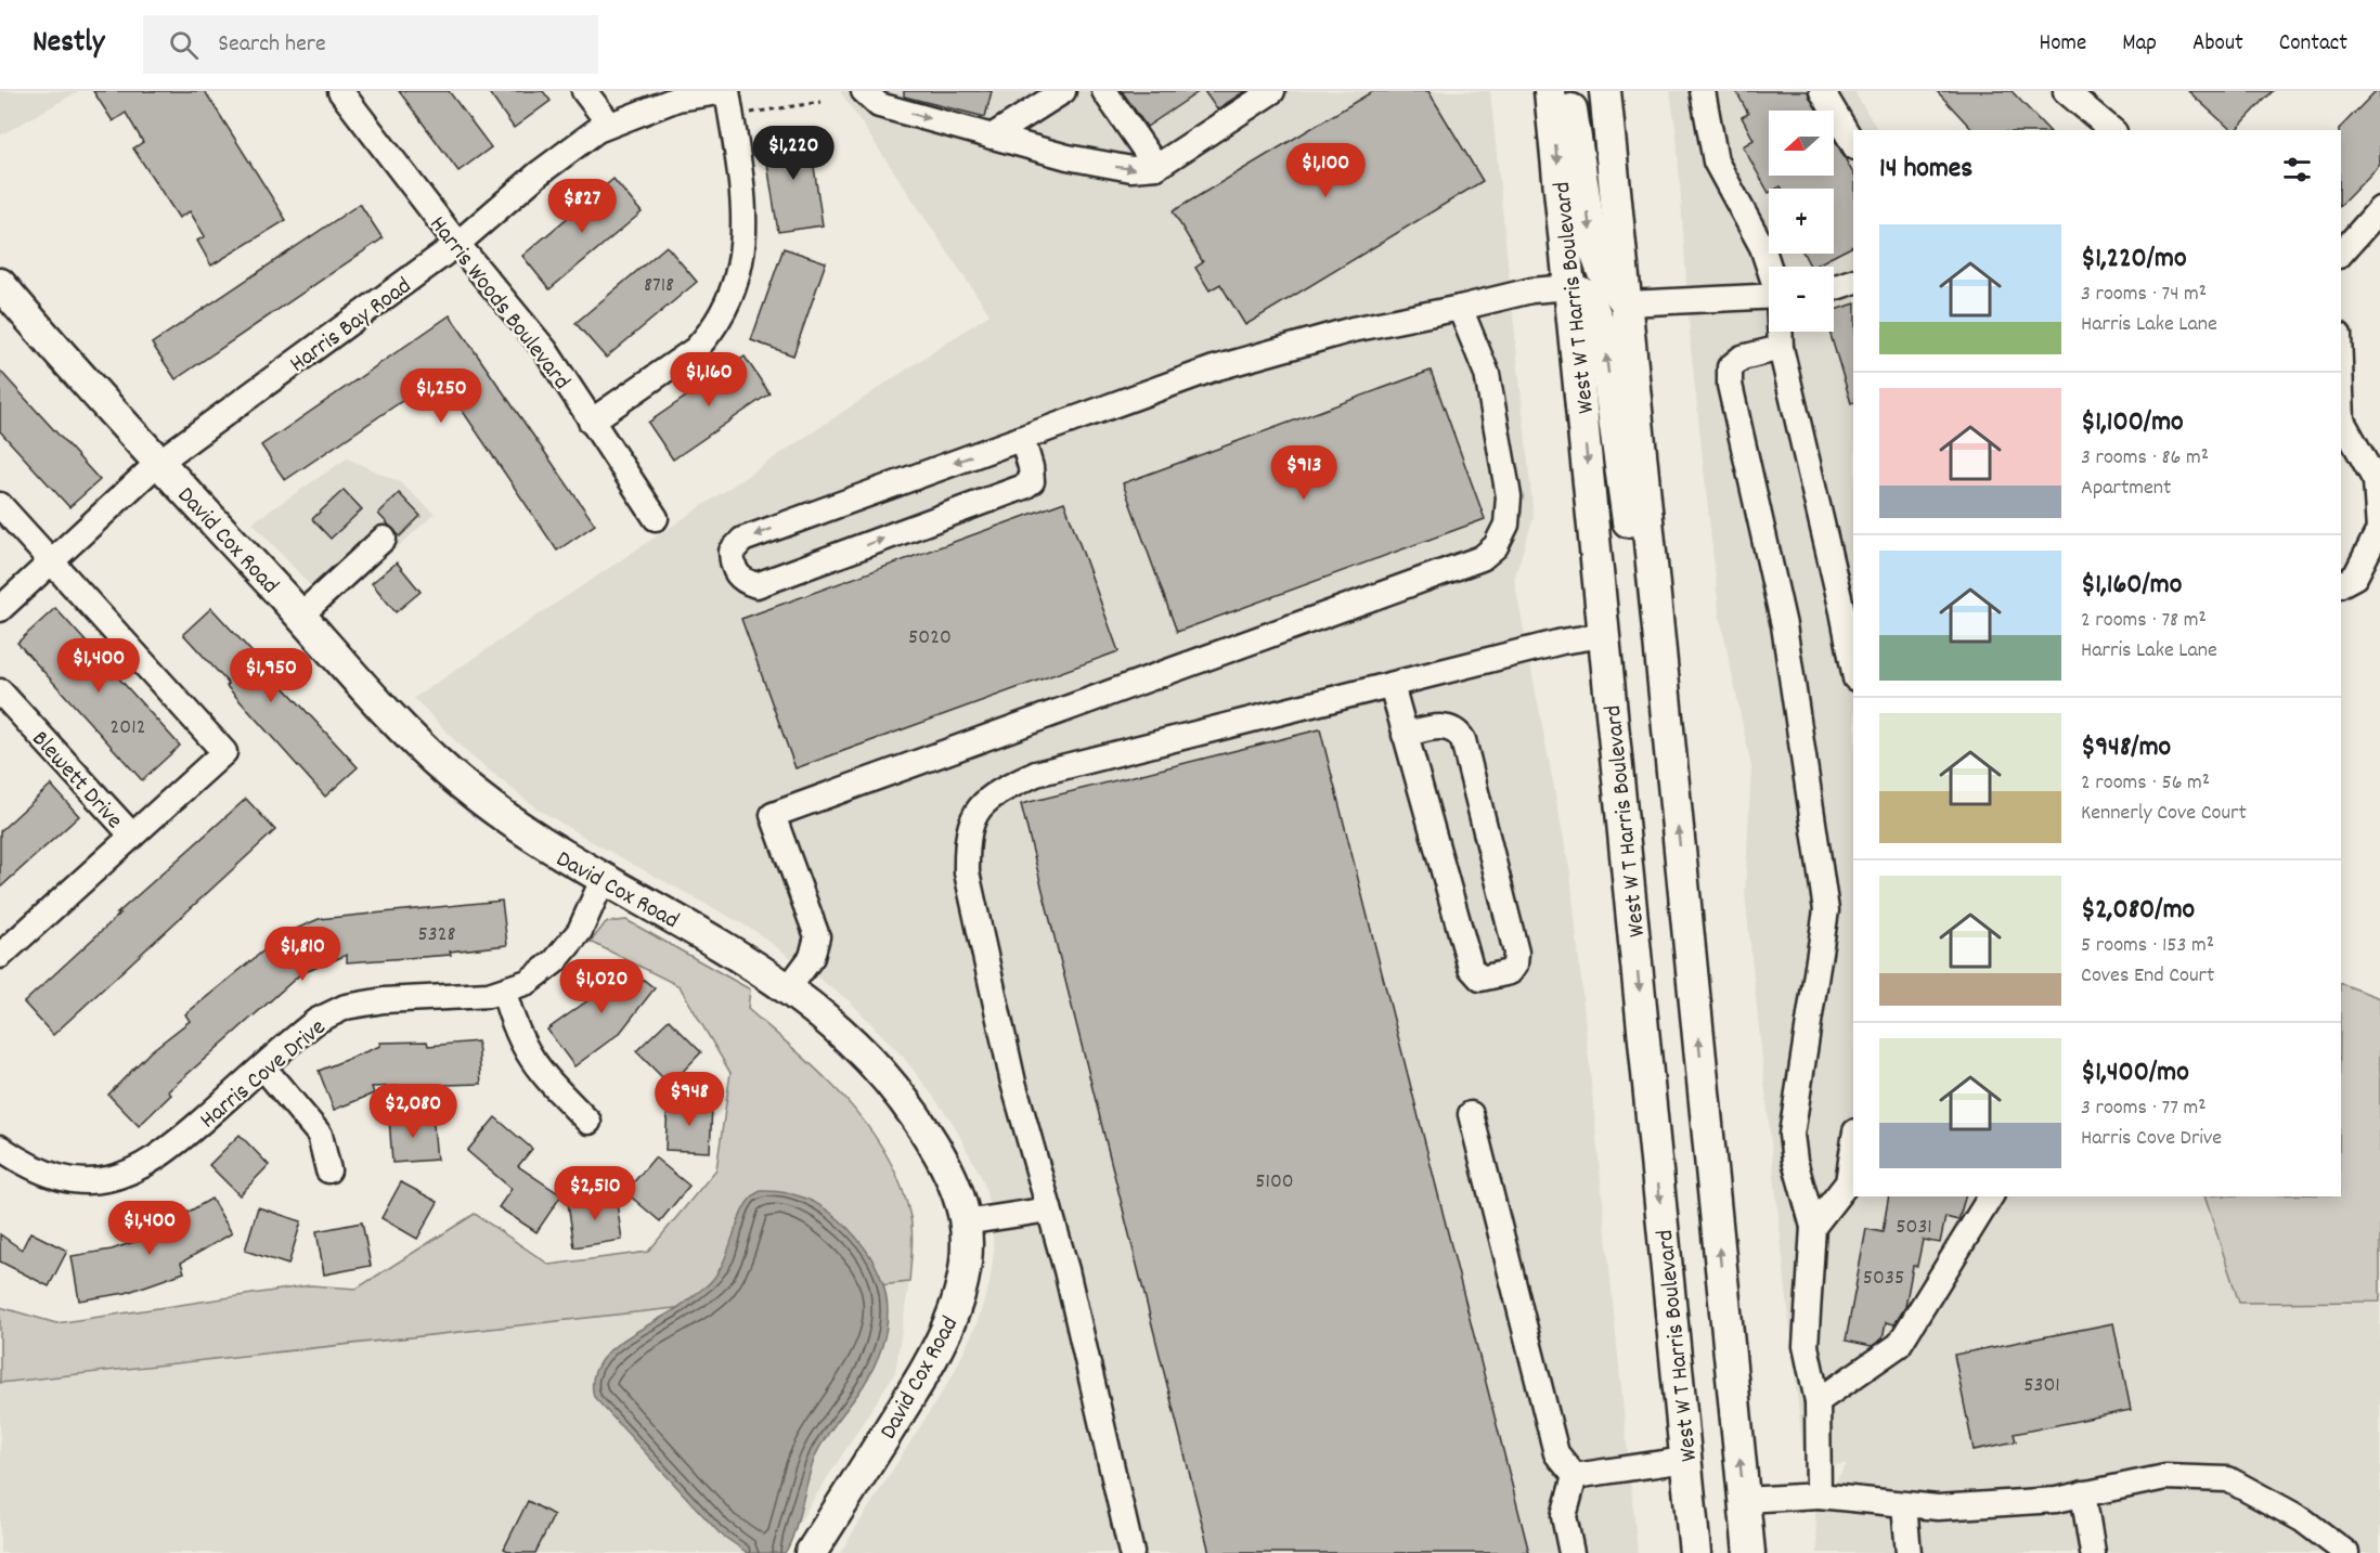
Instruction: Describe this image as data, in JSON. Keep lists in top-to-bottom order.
{
  "streets": {
    "main road": ["West W T Harris Boulevard", "David Cox Road"],
    "street": [
      "Harris Woods Boulevard",
      "Harris Bay Road",
      "Blewett Drive",
      "Harris Cove Drive"
    ]
  },
  "crossings": [
    ["Harris Woods Boulevard", "Harris Bay Road"],
    ["Harris Bay Road", "David Cox Road"],
    ["David Cox Road", "Harris Cove Drive"]
  ],
  "house_numbers": [
    "8718",
    "5020",
    "2012",
    "5328",
    "5100",
    "5031",
    "5035",
    "5301"
  ],
  "north": "left",
  "page": {
    "header": "Nestly",
    "search": "Search here",
    "nav": [
      "Home",
      "Map",
      "About",
      "Contact"
    ],
    "map_buttons": ["+", "−"],
    "price": [
      "$1,220",
      "$1,100",
      "$827",
      "$1,160",
      "$1,250",
      "$913",
      "$1,400",
      "$1,950",
      "$1,810",
      "$1,020",
      "$948",
      "$2,080",
      "$2,510",
      "$1,400"
    ],
    "heading": "14 homes",
    "list": [
      {
        "name": "$1,220/mo",
        "note": "3 rooms · 74 m² · Harris Lake Lane"
      },
      {
        "name": "$1,100/mo",
        "note": "3 rooms · 86 m² · Apartment"
      },
      {
        "name": "$1,160/mo",
        "note": "2 rooms · 78 m² · Harris Lake Lane"
      },
      {
        "name": "$948/mo",
        "note": "2 rooms · 56 m² · Kennerly Cove Court"
      },
      {
        "name": "$2,080/mo",
        "note": "5 rooms · 153 m² · Coves End Court"
      },
      {
        "name": "$1,400/mo",
        "note": "3 rooms · 77 m² · Harris Cove Drive"
      }
    ]
  }
}
